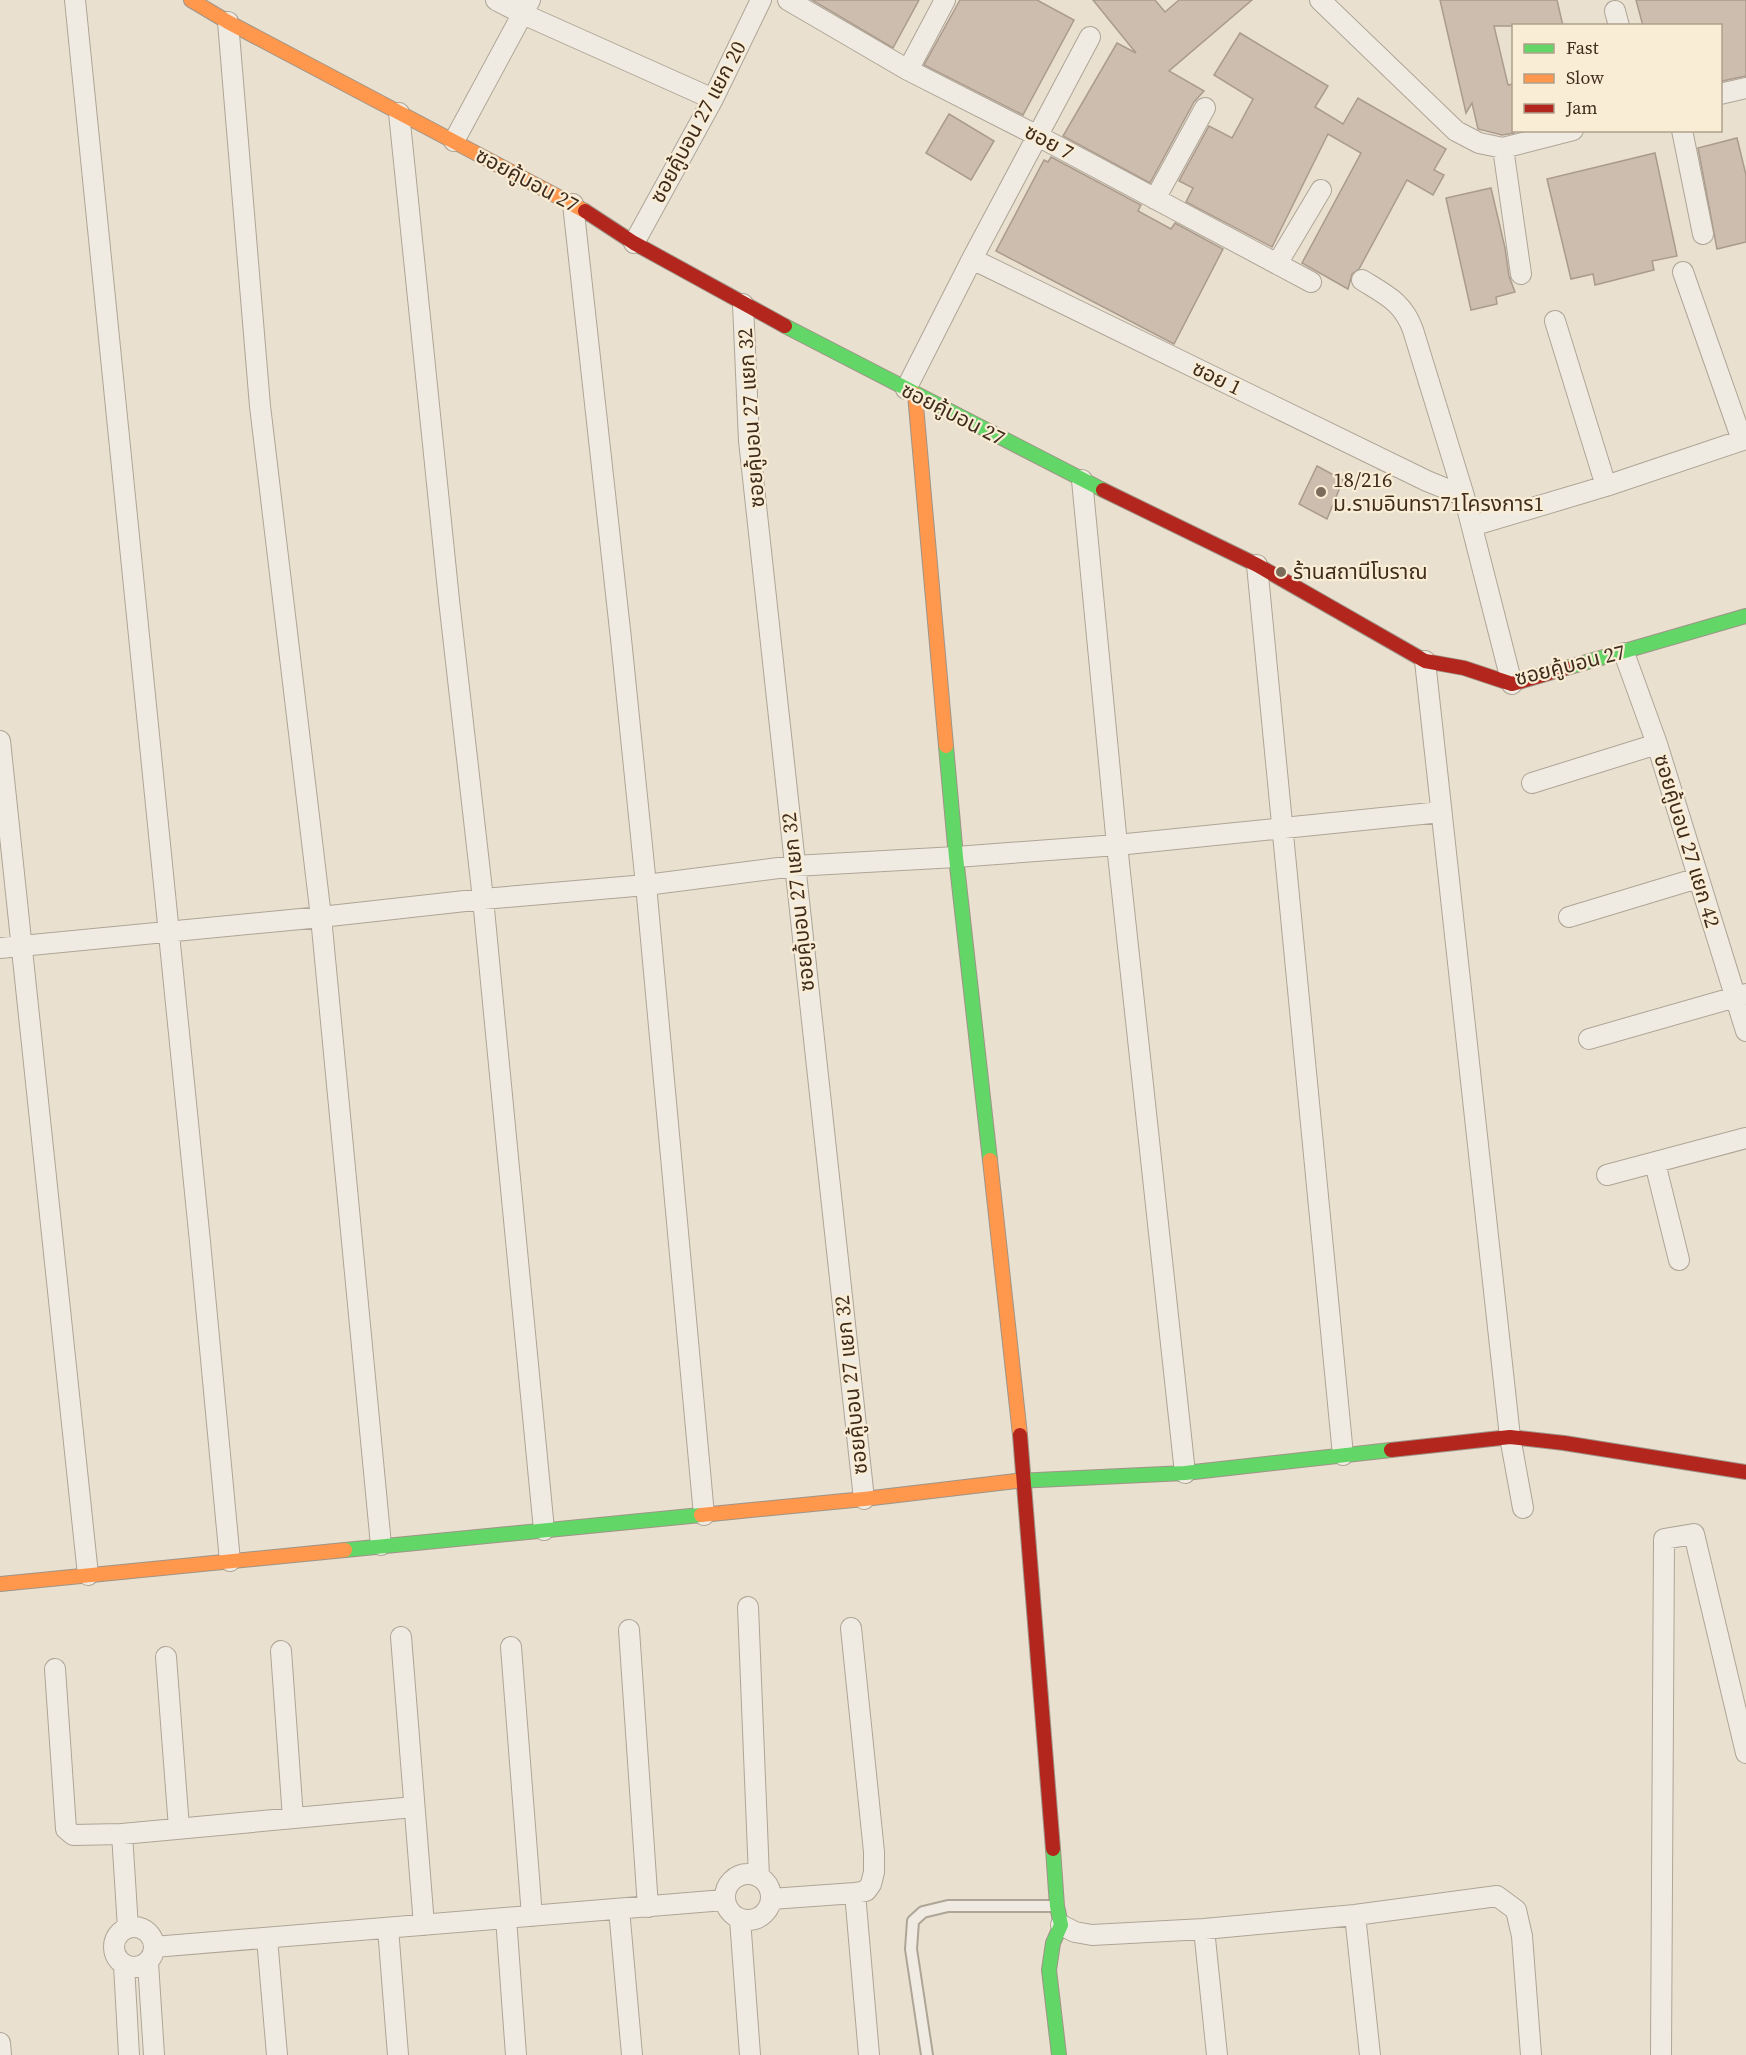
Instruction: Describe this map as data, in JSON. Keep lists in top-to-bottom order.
{
  "streets": {
    "street": [
      "ซอยคู้บอน 27 แยก 20",
      "ซอย 7",
      "ซอยคู้บอน 27",
      "ซอย 1",
      "ซอยคู้บอน 27 แยก 32",
      "ซอยคู้บอน 27 แยก 42"
    ]
  },
  "crossings": [
    ["ซอยคู้บอน 27 แยก 20", "ซอยคู้บอน 27"],
    ["ซอยคู้บอน 27", "ซอยคู้บอน 27 แยก 32"],
    ["ซอยคู้บอน 27", "ซอยคู้บอน 27 แยก 42"]
  ],
  "places": ["18/216 ม.รามอินทรา71โครงการ1", "ร้านสถานีโบราณ"],
  "legend": ["Fast", "Slow", "Jam"]
}
